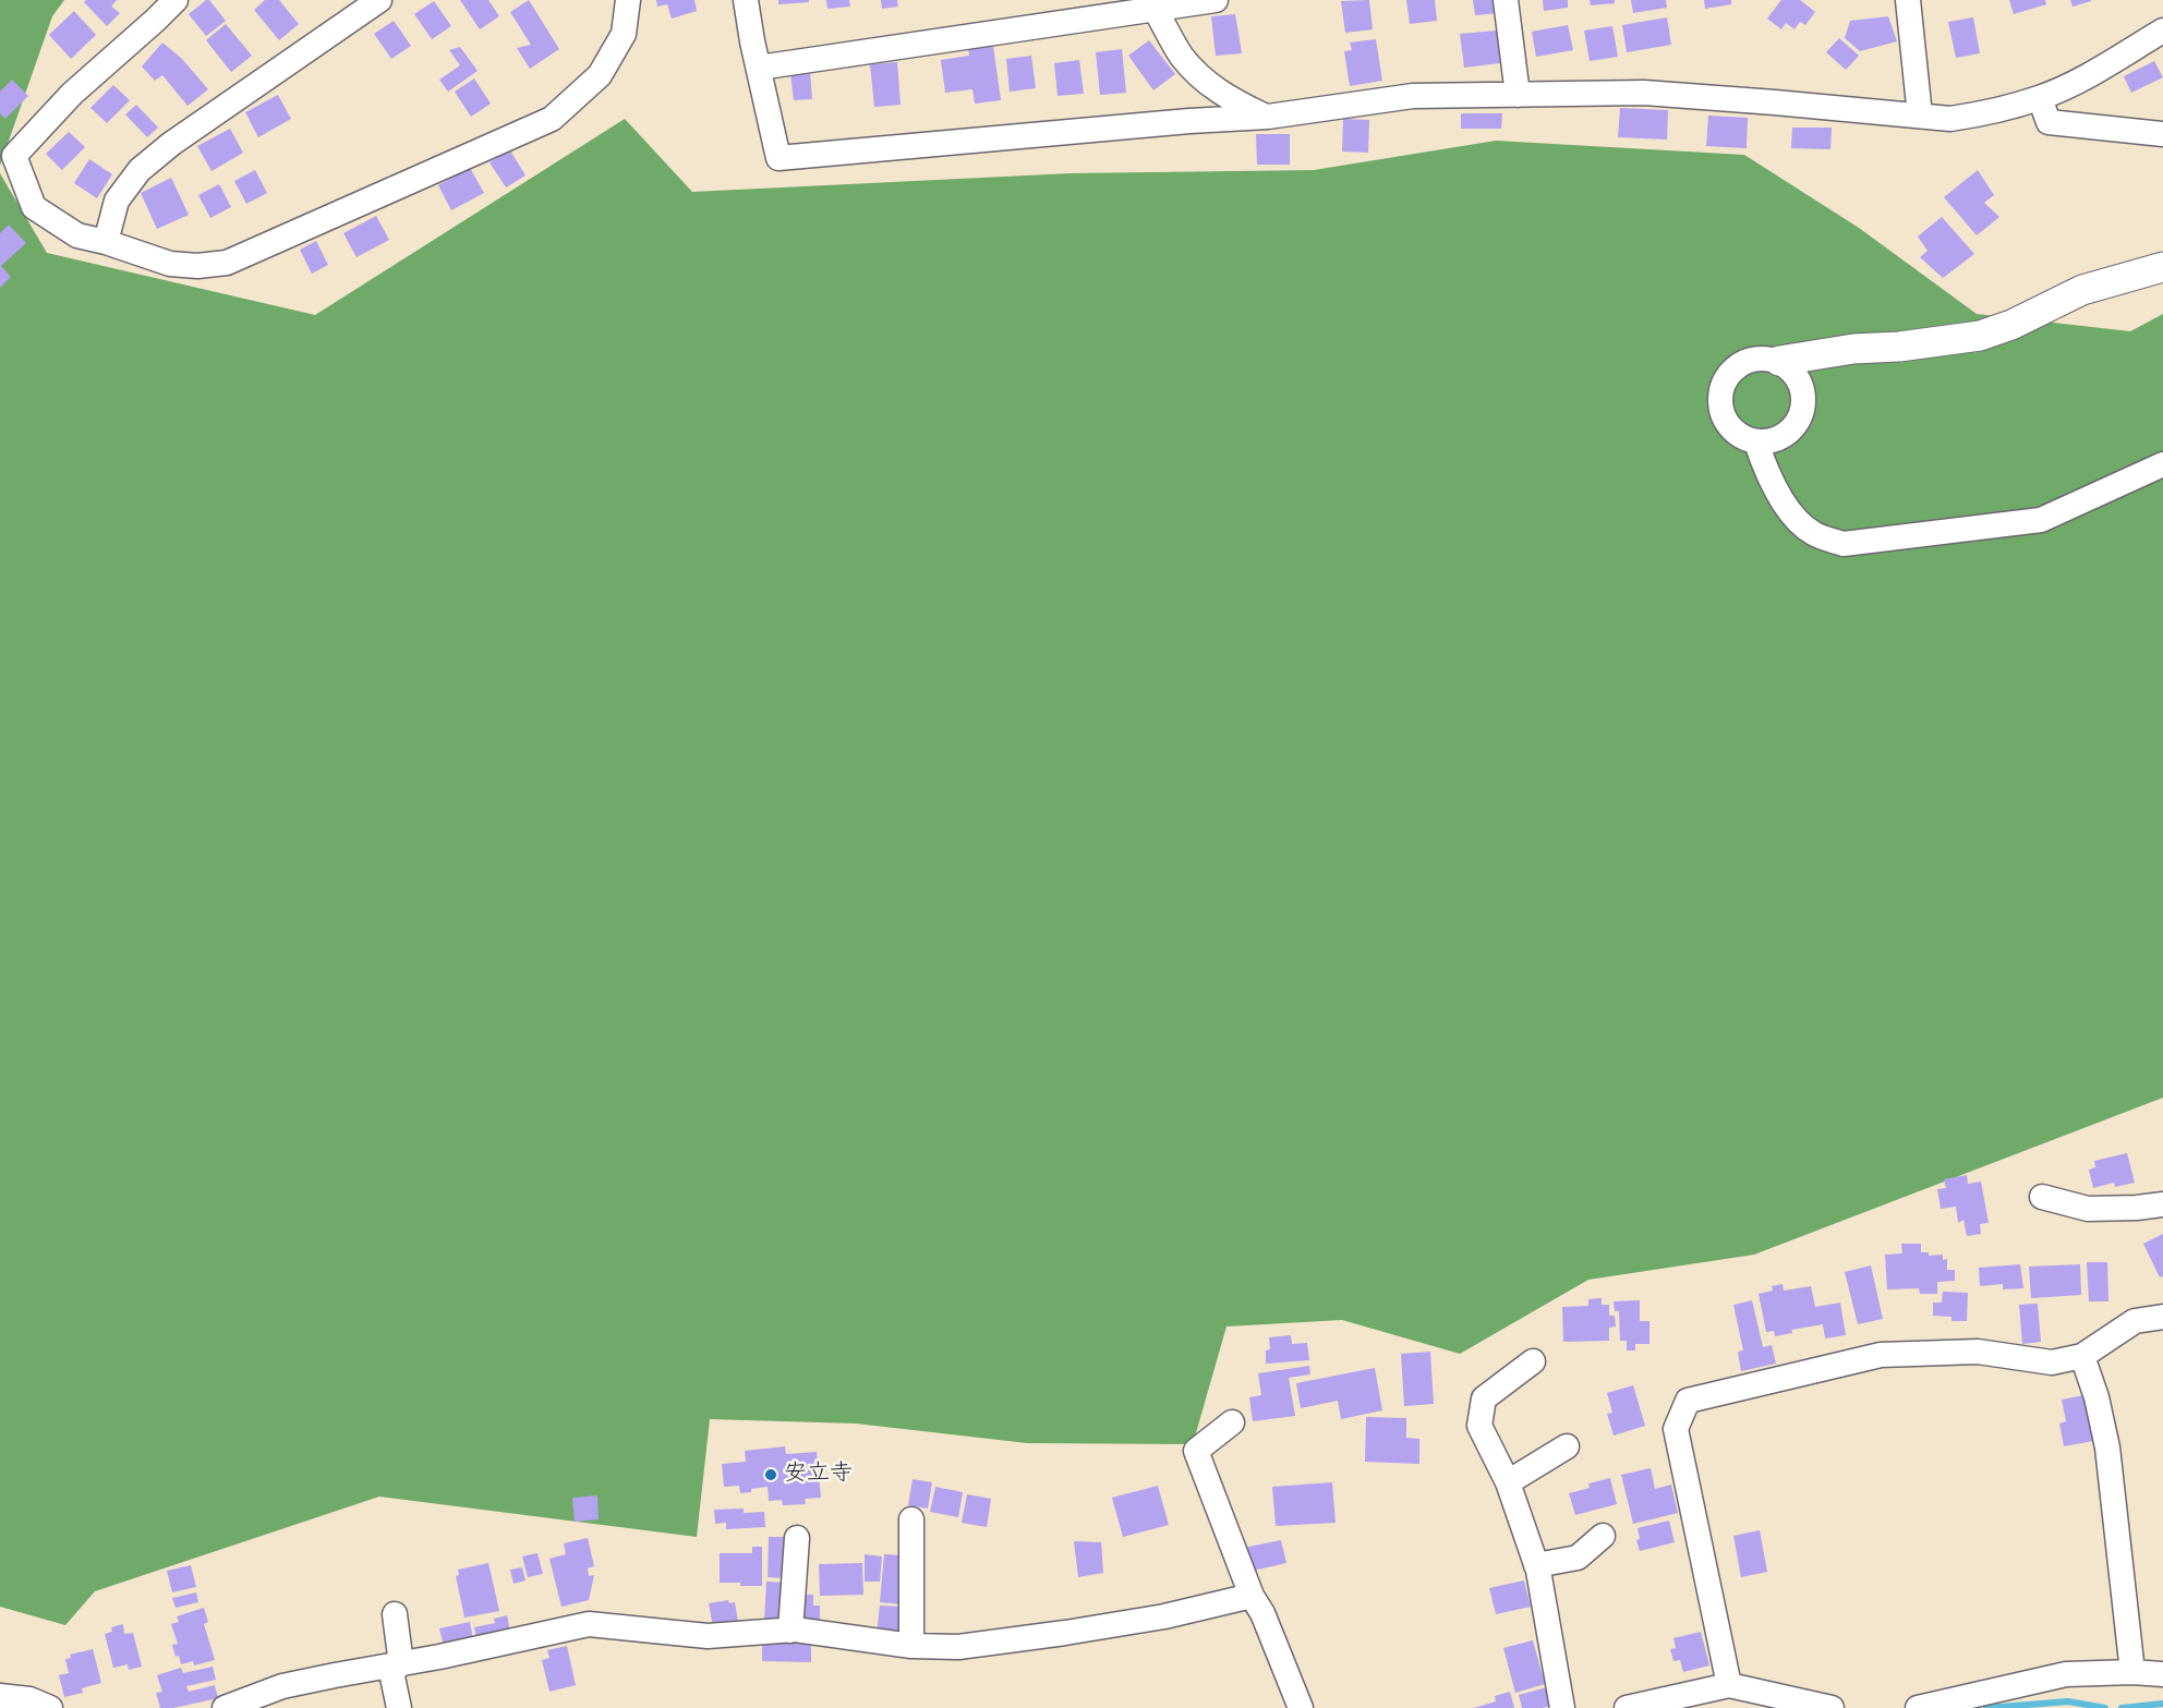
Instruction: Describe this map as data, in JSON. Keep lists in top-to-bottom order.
{
  "places": ["安立寺"]
}
